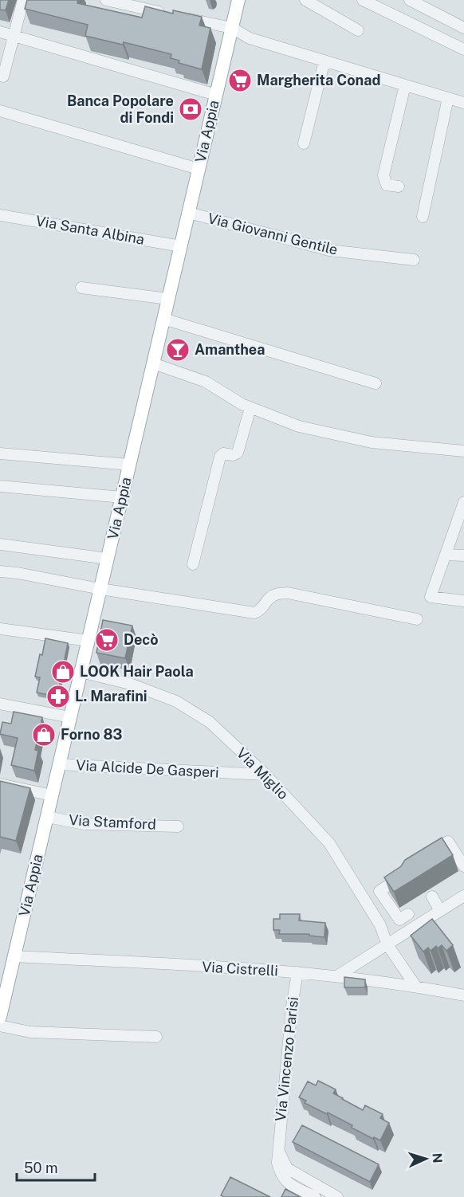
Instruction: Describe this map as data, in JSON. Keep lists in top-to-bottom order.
{
  "streets": {
    "main road": ["Via Appia"],
    "street": [
      "Via Santa Albina",
      "Via Giovanni Gentile",
      "Via Alcide De Gasperi",
      "Via Miglio",
      "Via Stamford",
      "Via Cistrelli",
      "Via Vincenzo Parisi"
    ]
  },
  "crossings": [
    ["Via Appia", "Via Santa Albina"],
    ["Via Appia", "Via Giovanni Gentile"],
    ["Via Appia", "Via Alcide De Gasperi"],
    ["Via Appia", "Via Miglio"],
    ["Via Appia", "Via Stamford"],
    ["Via Appia", "Via Cistrelli"],
    ["Via Alcide De Gasperi", "Via Miglio"],
    ["Via Miglio", "Via Cistrelli"],
    ["Via Cistrelli", "Via Vincenzo Parisi"]
  ],
  "places": {
    "supermarket": ["Margherita Conad", "Decò"],
    "bank": ["Banca Popolare di Fondi"],
    "bar": ["Amanthea"],
    "shop": ["LOOK Hair Paola", "Forno 83"],
    "pharmacy": ["L. Marafini"]
  },
  "scale_bar": "50 m",
  "north": "right"
}
